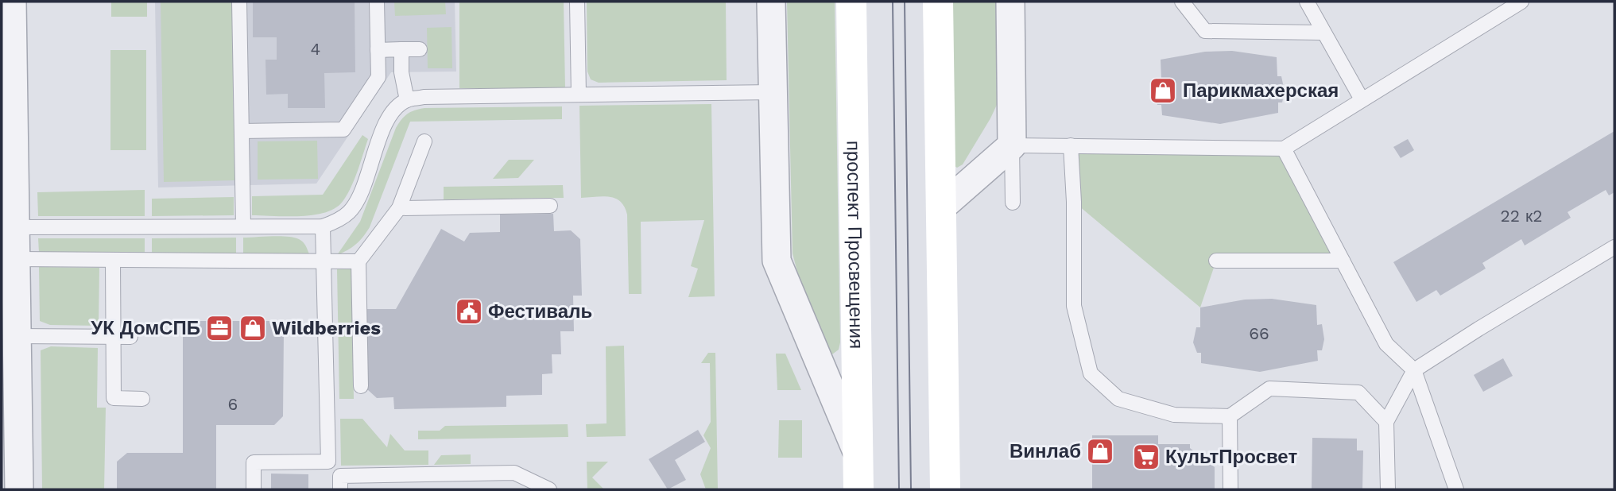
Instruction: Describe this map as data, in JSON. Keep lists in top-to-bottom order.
{
  "streets": {
    "main road": ["проспект Просвещения"]
  },
  "places": {
    "shop": ["Парикмахерская", "Wildberries", "Винлаб"],
    "public building": ["Фестиваль"],
    "office": ["УК ДомСПБ"],
    "supermarket": ["КультПросвет"]
  },
  "house_numbers": [
    "4",
    "22 к2",
    "66",
    "6"
  ]
}
